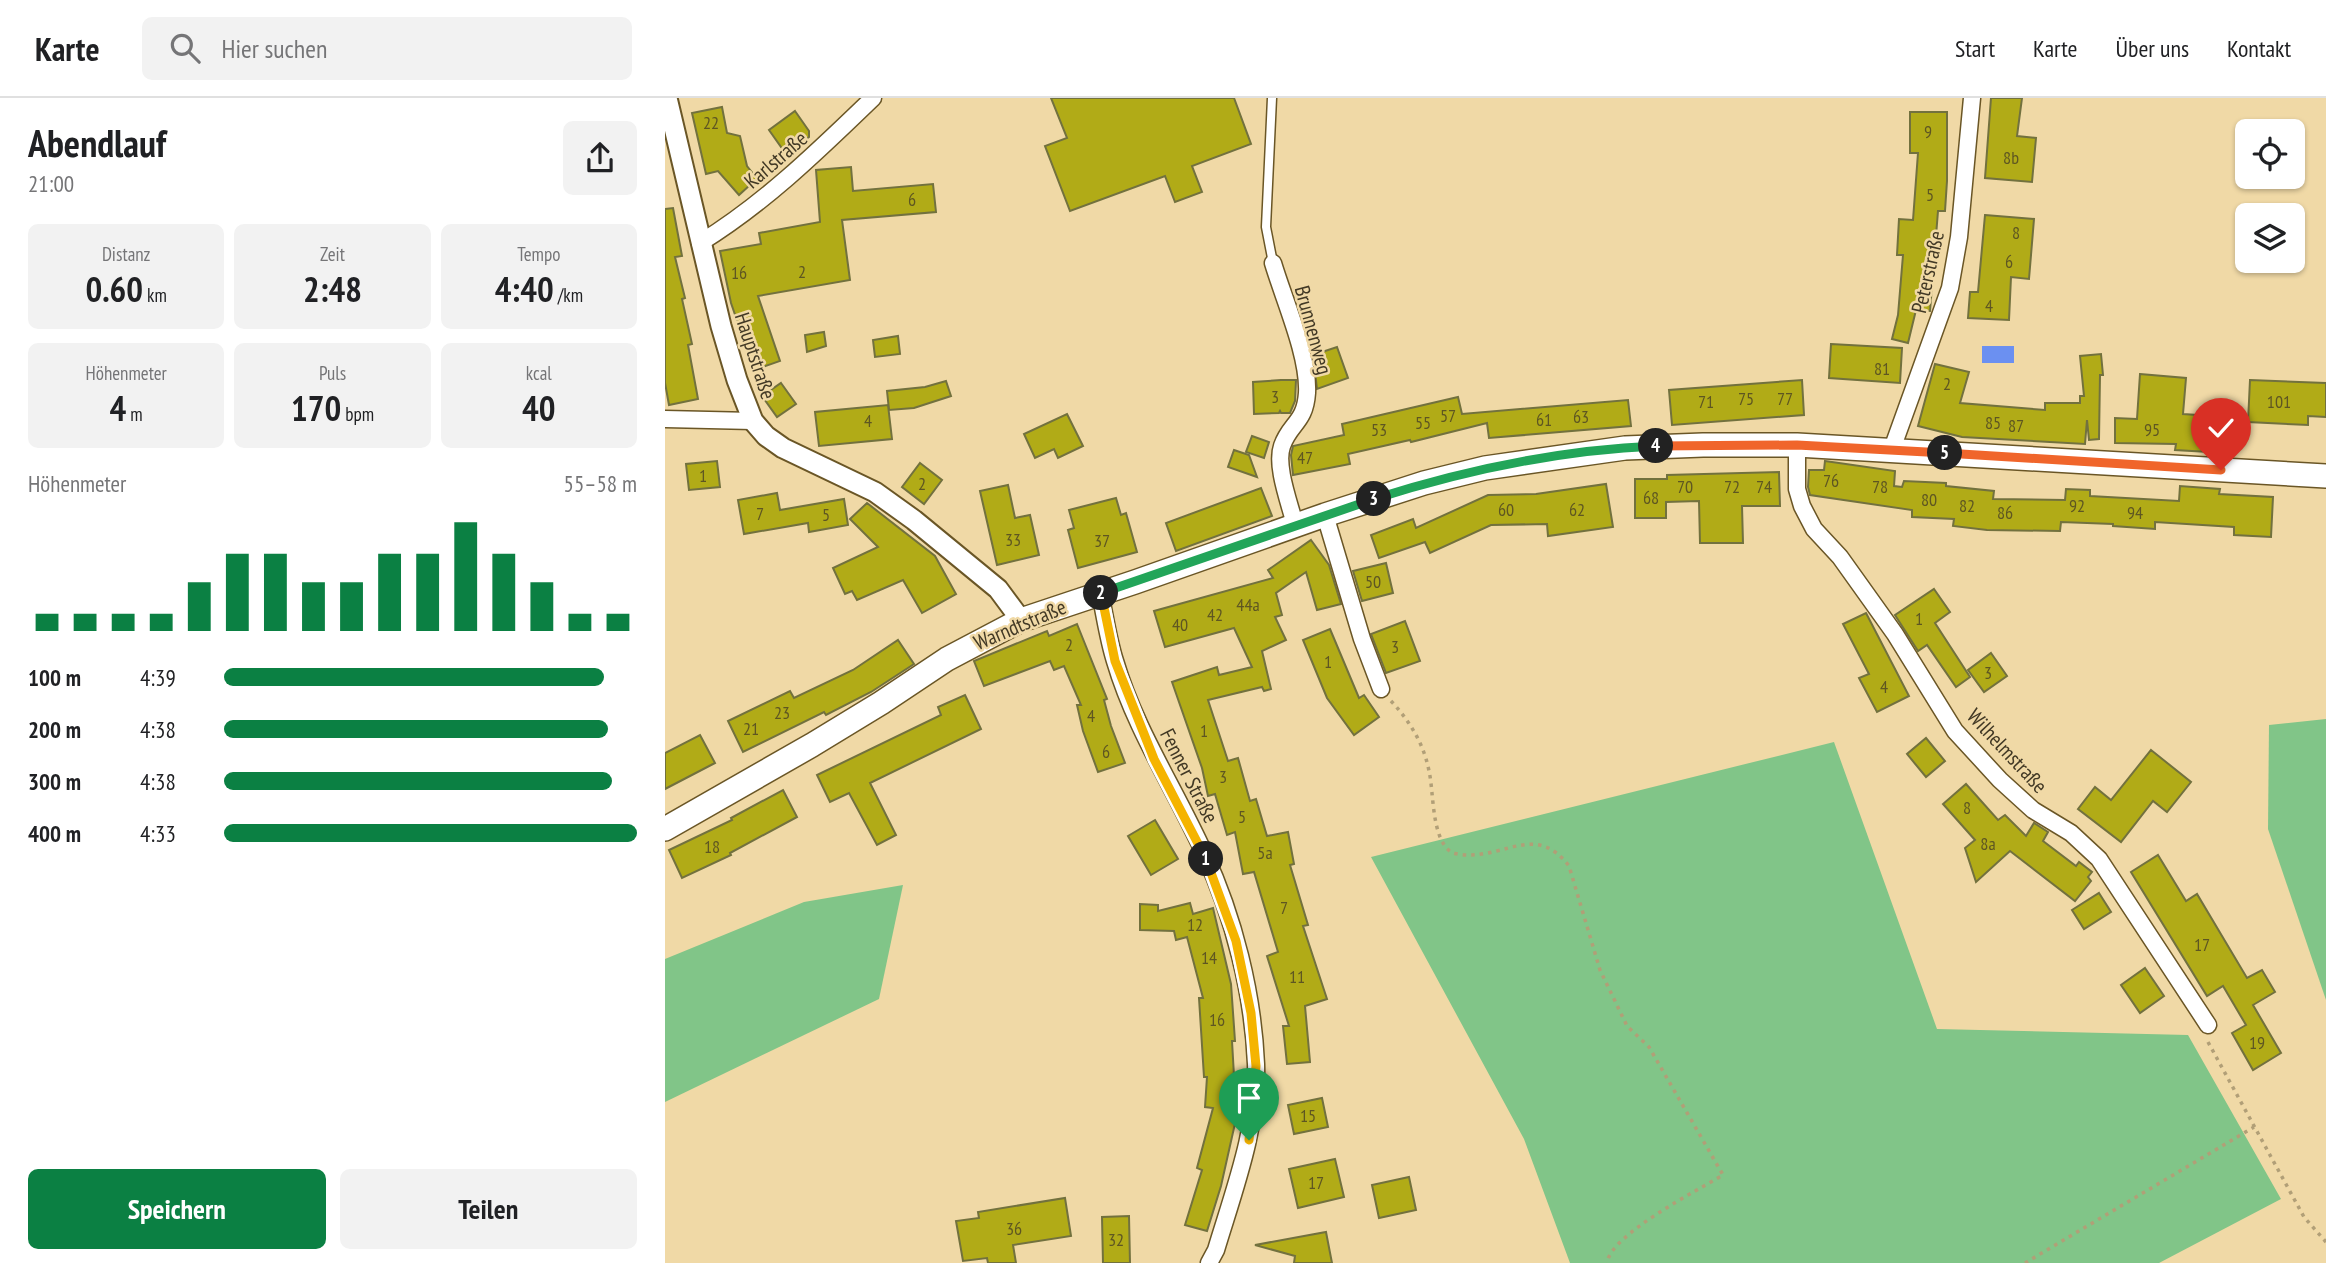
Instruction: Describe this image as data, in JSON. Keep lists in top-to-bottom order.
{
  "streets": {
    "main road": ["Warndtstraße"],
    "street": [
      "Karlstraße",
      "Peterstraße",
      "Brunnenweg",
      "Hauptstraße",
      "Wilhelmstraße",
      "Fenner Straße"
    ]
  },
  "crossings": [
    ["Karlstraße", "Hauptstraße"],
    ["Peterstraße", "Warndtstraße"],
    ["Brunnenweg", "Warndtstraße"],
    ["Hauptstraße", "Warndtstraße"],
    ["Warndtstraße", "Wilhelmstraße"],
    ["Warndtstraße", "Fenner Straße"]
  ],
  "house_numbers": [
    "22",
    "9",
    "8b",
    "5",
    "6",
    "8",
    "6",
    "2",
    "16",
    "4",
    "81",
    "2",
    "3",
    "75",
    "77",
    "71",
    "101",
    "57",
    "63",
    "61",
    "4",
    "55",
    "85",
    "87",
    "53",
    "95",
    "47",
    "1",
    "76",
    "2",
    "70",
    "72",
    "74",
    "78",
    "68",
    "80",
    "82",
    "92",
    "60",
    "62",
    "86",
    "94",
    "7",
    "5",
    "33",
    "37",
    "50",
    "44a",
    "42",
    "1",
    "40",
    "2",
    "3",
    "1",
    "3",
    "4",
    "23",
    "4",
    "21",
    "1",
    "6",
    "3",
    "8",
    "5",
    "8a",
    "18",
    "5a",
    "7",
    "12",
    "17",
    "14",
    "11",
    "16",
    "19",
    "15",
    "17",
    "36",
    "32"
  ],
  "page": {
    "header": "Karte",
    "search": "Hier suchen",
    "nav": [
      "Start",
      "Karte",
      "Über uns",
      "Kontakt"
    ],
    "heading": ["Abendlauf", "21:00"],
    "stats": [
      ["Distanz", "0.60 km"],
      ["Zeit", "2:48"],
      ["Tempo", "4:40 /km"],
      ["Höhenmeter", "4 m"],
      ["Puls", "170 bpm"],
      ["kcal", "40"]
    ],
    "pins": [
      "4",
      "5",
      "3",
      "2",
      "1"
    ],
    "chart": ["Höhenmeter", "55–58 m"],
    "list": [
      {
        "name": "100 m",
        "note": "4:39"
      },
      {
        "name": "200 m",
        "note": "4:38"
      },
      {
        "name": "300 m",
        "note": "4:38"
      },
      {
        "name": "400 m",
        "note": "4:33"
      }
    ],
    "buttons": ["Speichern", "Teilen"]
  }
}
